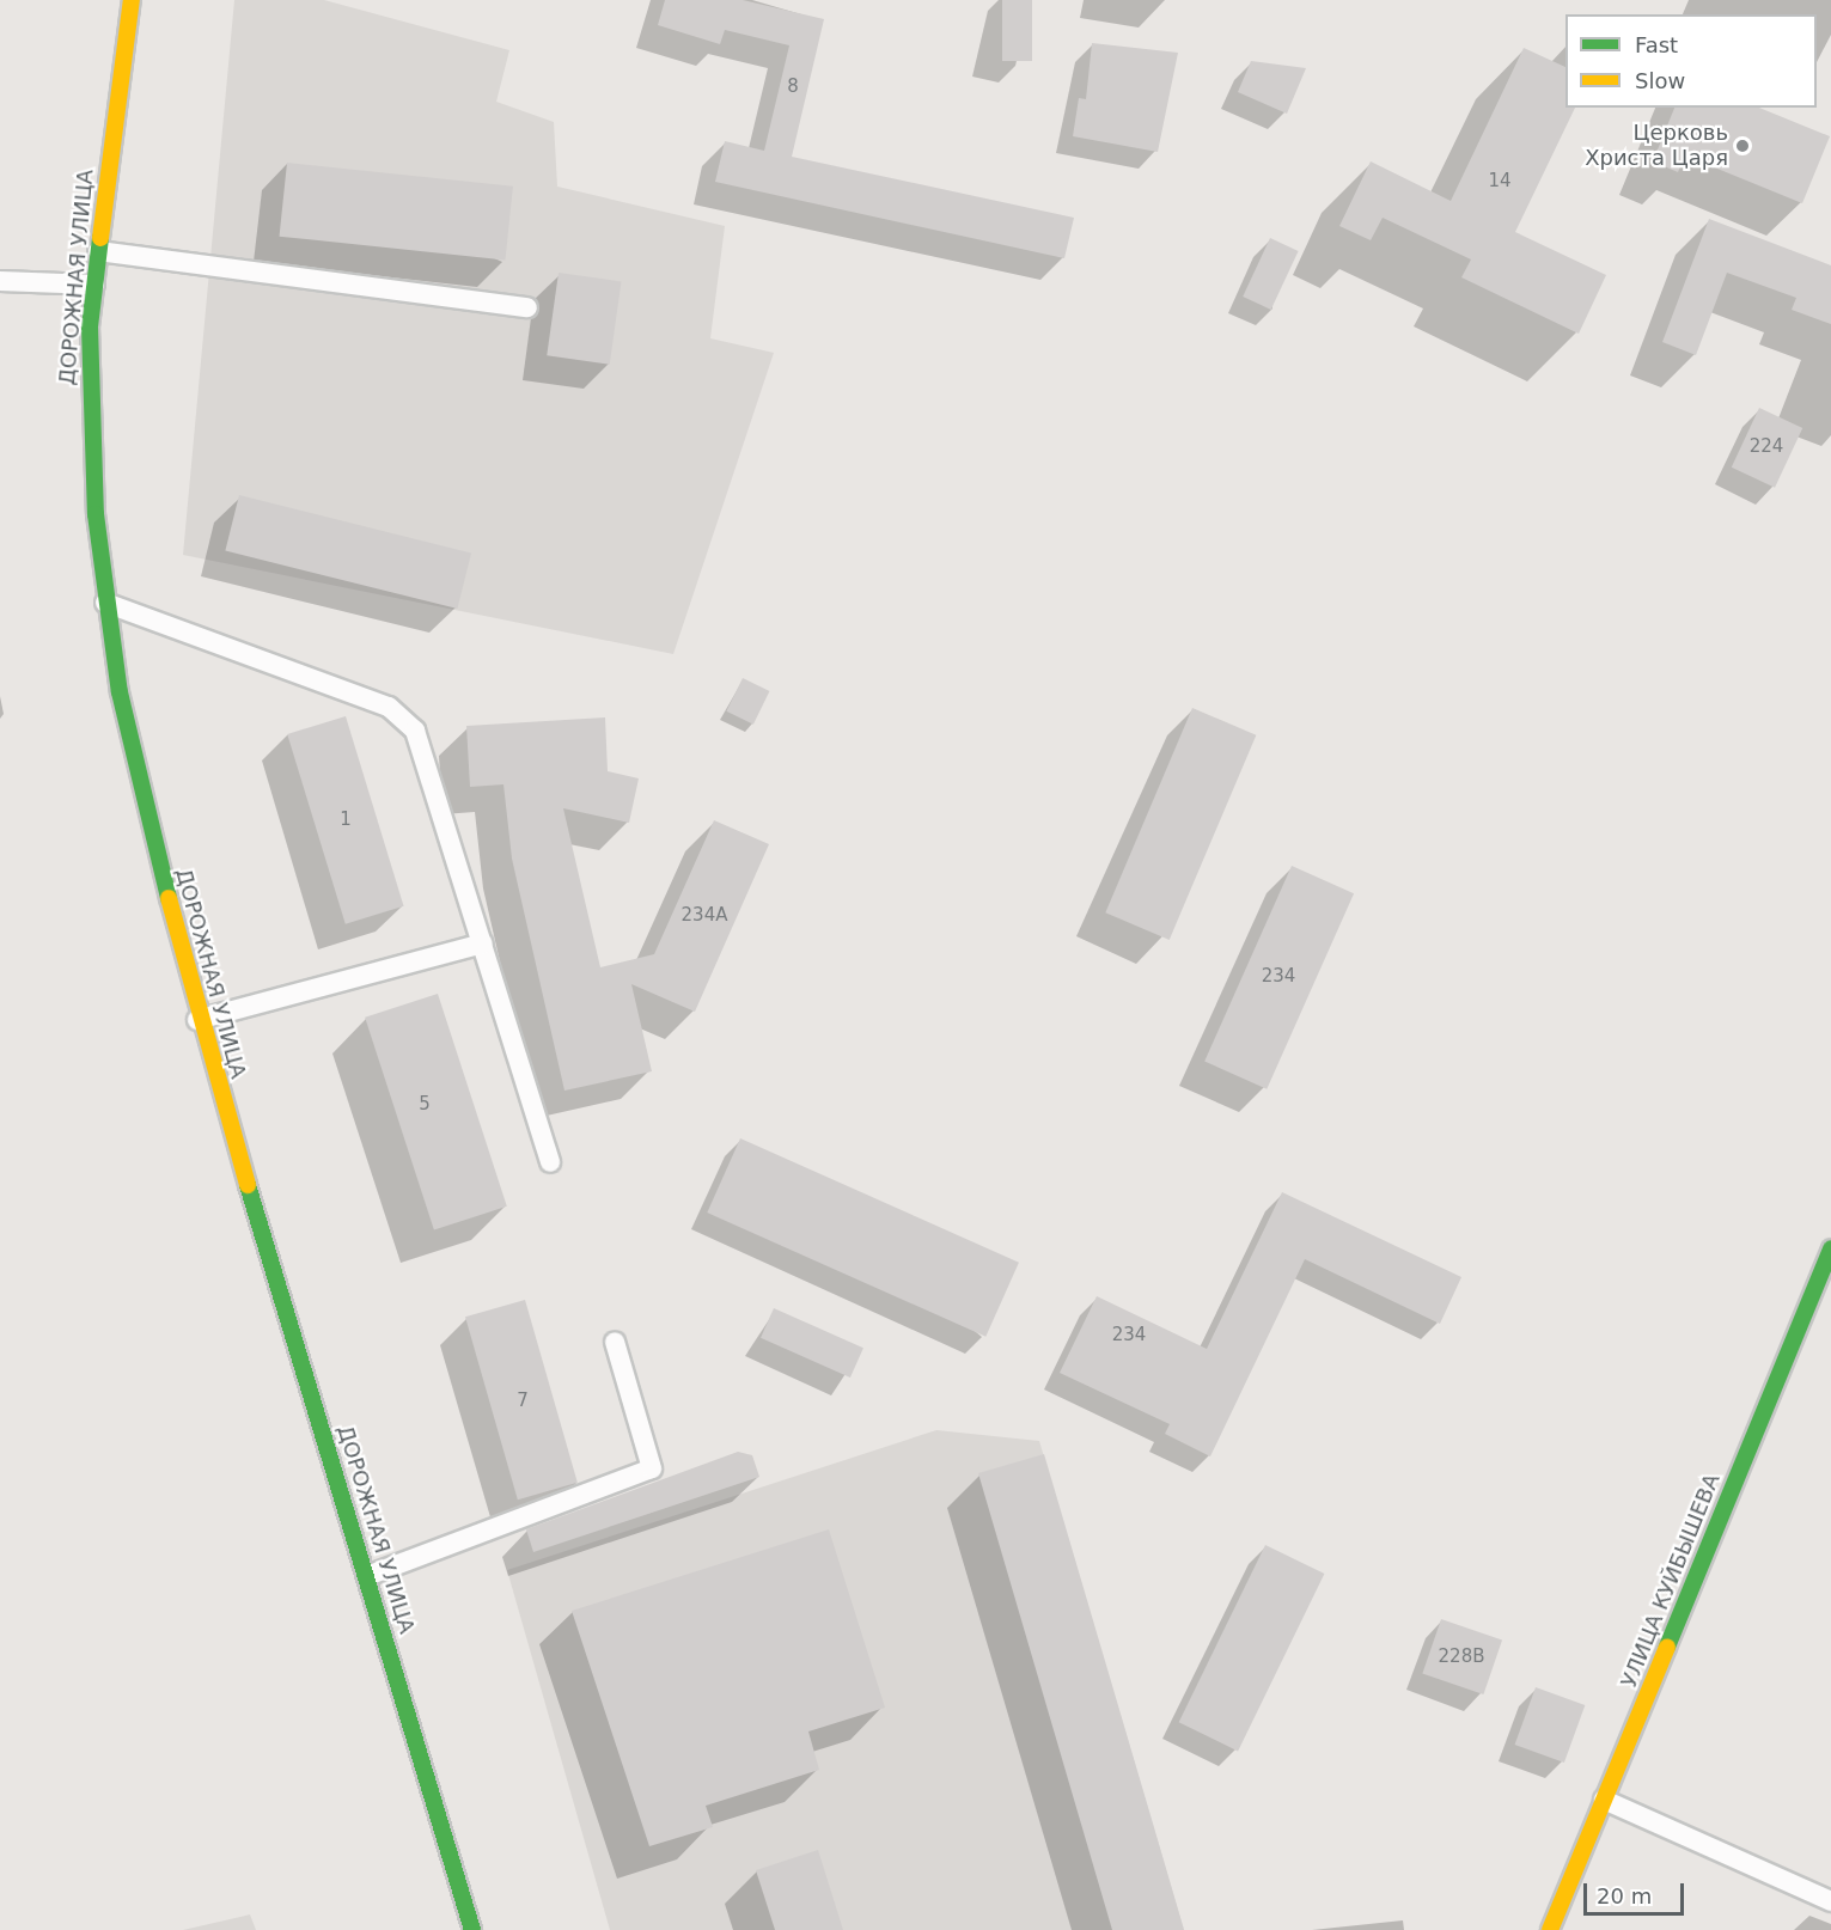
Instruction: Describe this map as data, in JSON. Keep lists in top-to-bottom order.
{
  "streets": {
    "street": ["ДОРОЖНАЯ УЛИЦА", "УЛИЦА КУЙБЫШЕВА"]
  },
  "places": ["Церковь Христа Царя"],
  "house_numbers": [
    "8",
    "14",
    "224",
    "1",
    "234А",
    "234",
    "5",
    "234",
    "7",
    "228В"
  ],
  "legend": ["Fast", "Slow"],
  "scale_bar": "20 m"
}
